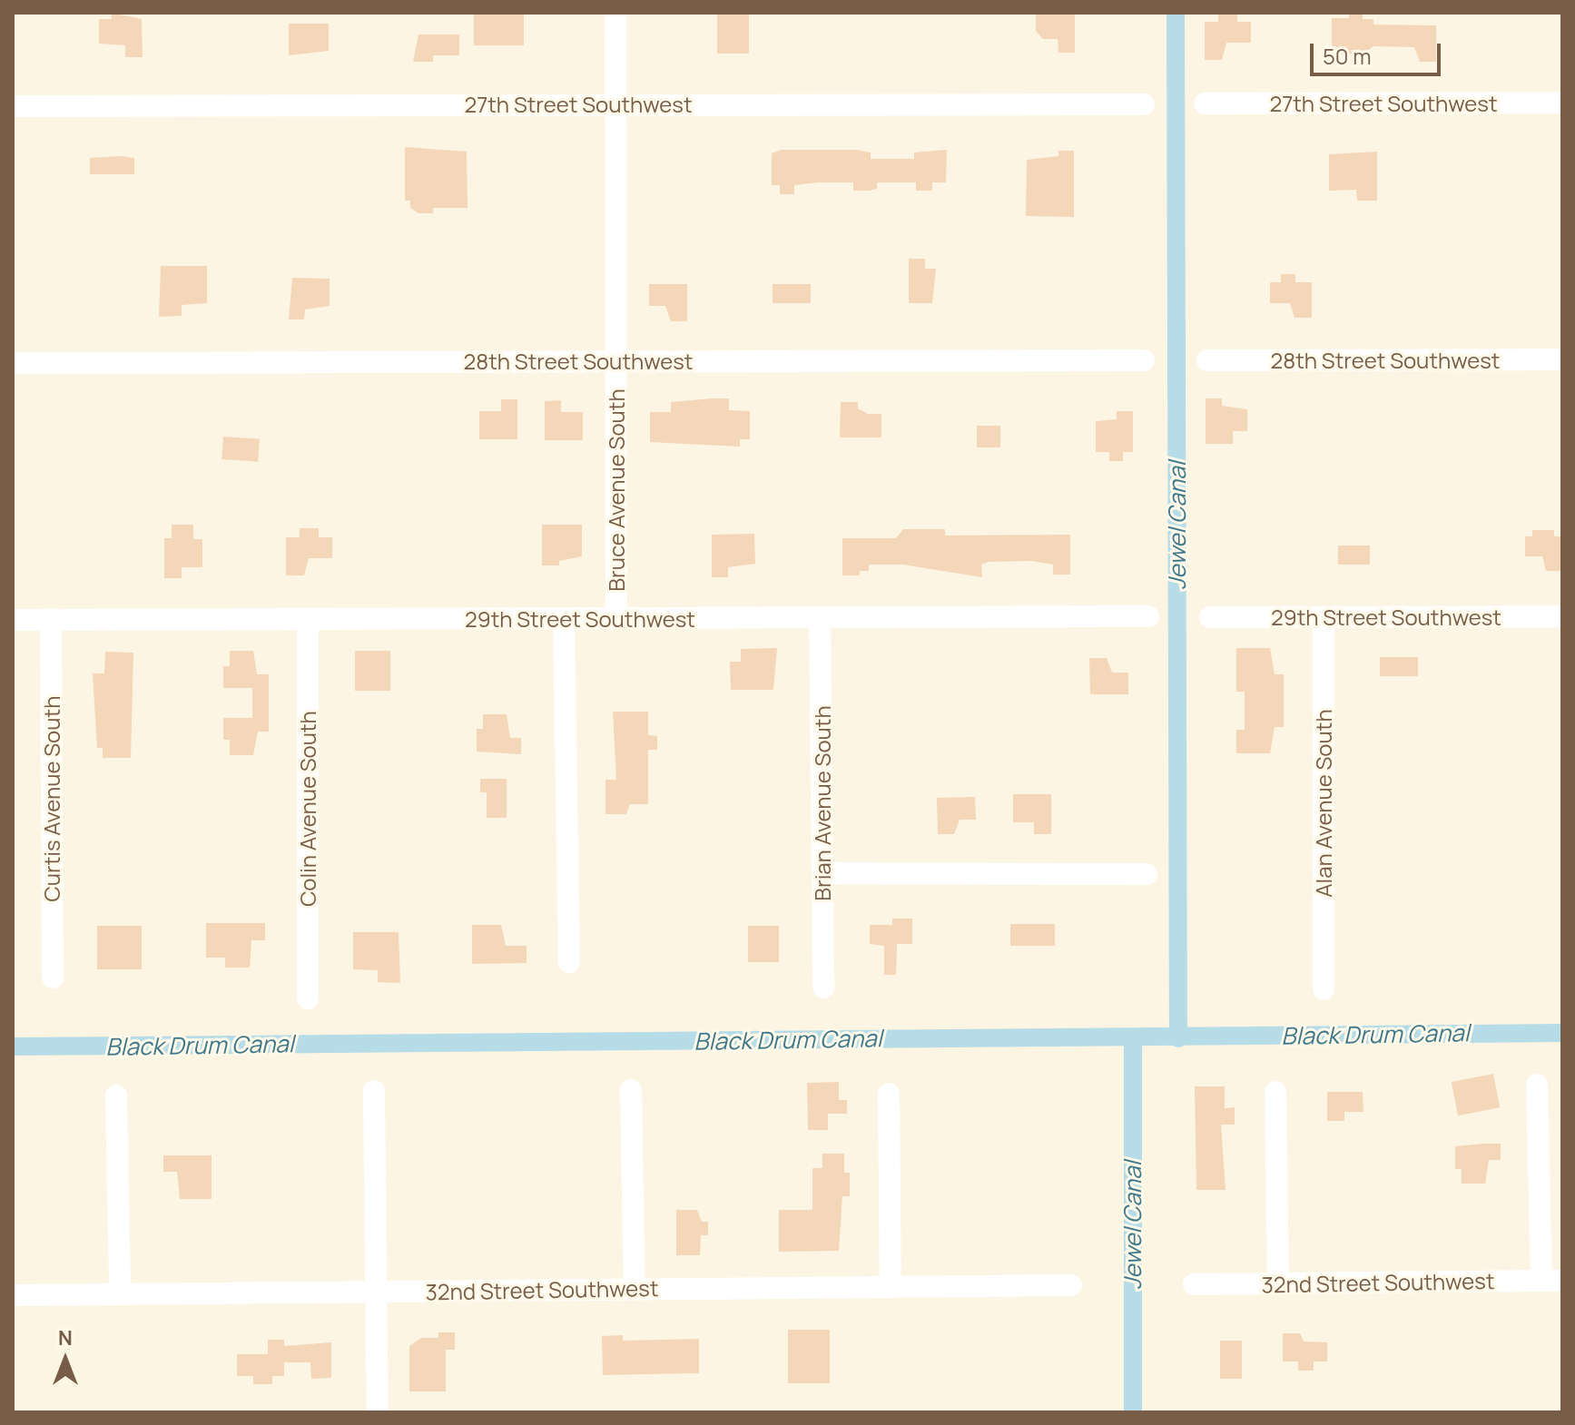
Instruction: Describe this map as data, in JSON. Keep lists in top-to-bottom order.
{
  "streets": {
    "street": [
      "27th Street Southwest",
      "28th Street Southwest",
      "Bruce Avenue South",
      "29th Street Southwest",
      "Curtis Avenue South",
      "Brian Avenue South",
      "Alan Avenue South",
      "Colin Avenue South",
      "32nd Street Southwest"
    ]
  },
  "crossings": [
    ["27th Street Southwest", "Bruce Avenue South"],
    ["28th Street Southwest", "Bruce Avenue South"],
    ["Bruce Avenue South", "29th Street Southwest"],
    ["29th Street Southwest", "Curtis Avenue South"],
    ["29th Street Southwest", "Brian Avenue South"],
    ["29th Street Southwest", "Alan Avenue South"],
    ["29th Street Southwest", "Colin Avenue South"]
  ],
  "water": ["Jewel Canal", "Black Drum Canal"],
  "scale_bar": "50 m",
  "north": "top"
}
